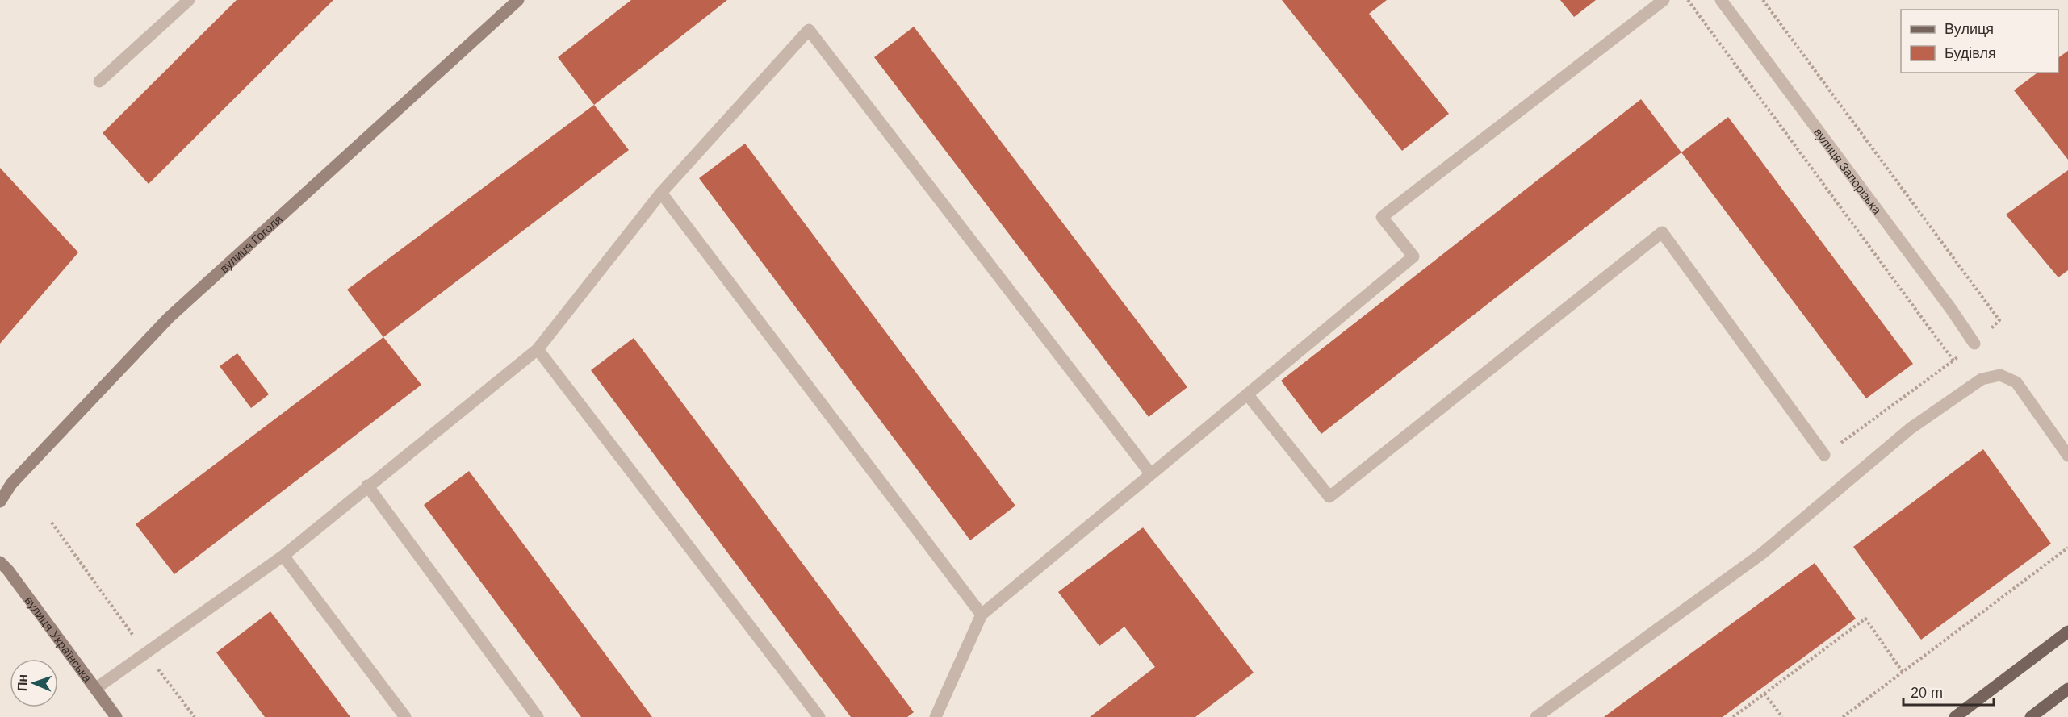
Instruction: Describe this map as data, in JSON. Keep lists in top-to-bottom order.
{
  "streets": {
    "street": ["вулиця Запорізька", "вулиця Гоголя", "вулиця Українська"]
  },
  "legend": ["Вулиця", "Будівля"],
  "scale_bar": "20 m",
  "north": "left"
}
